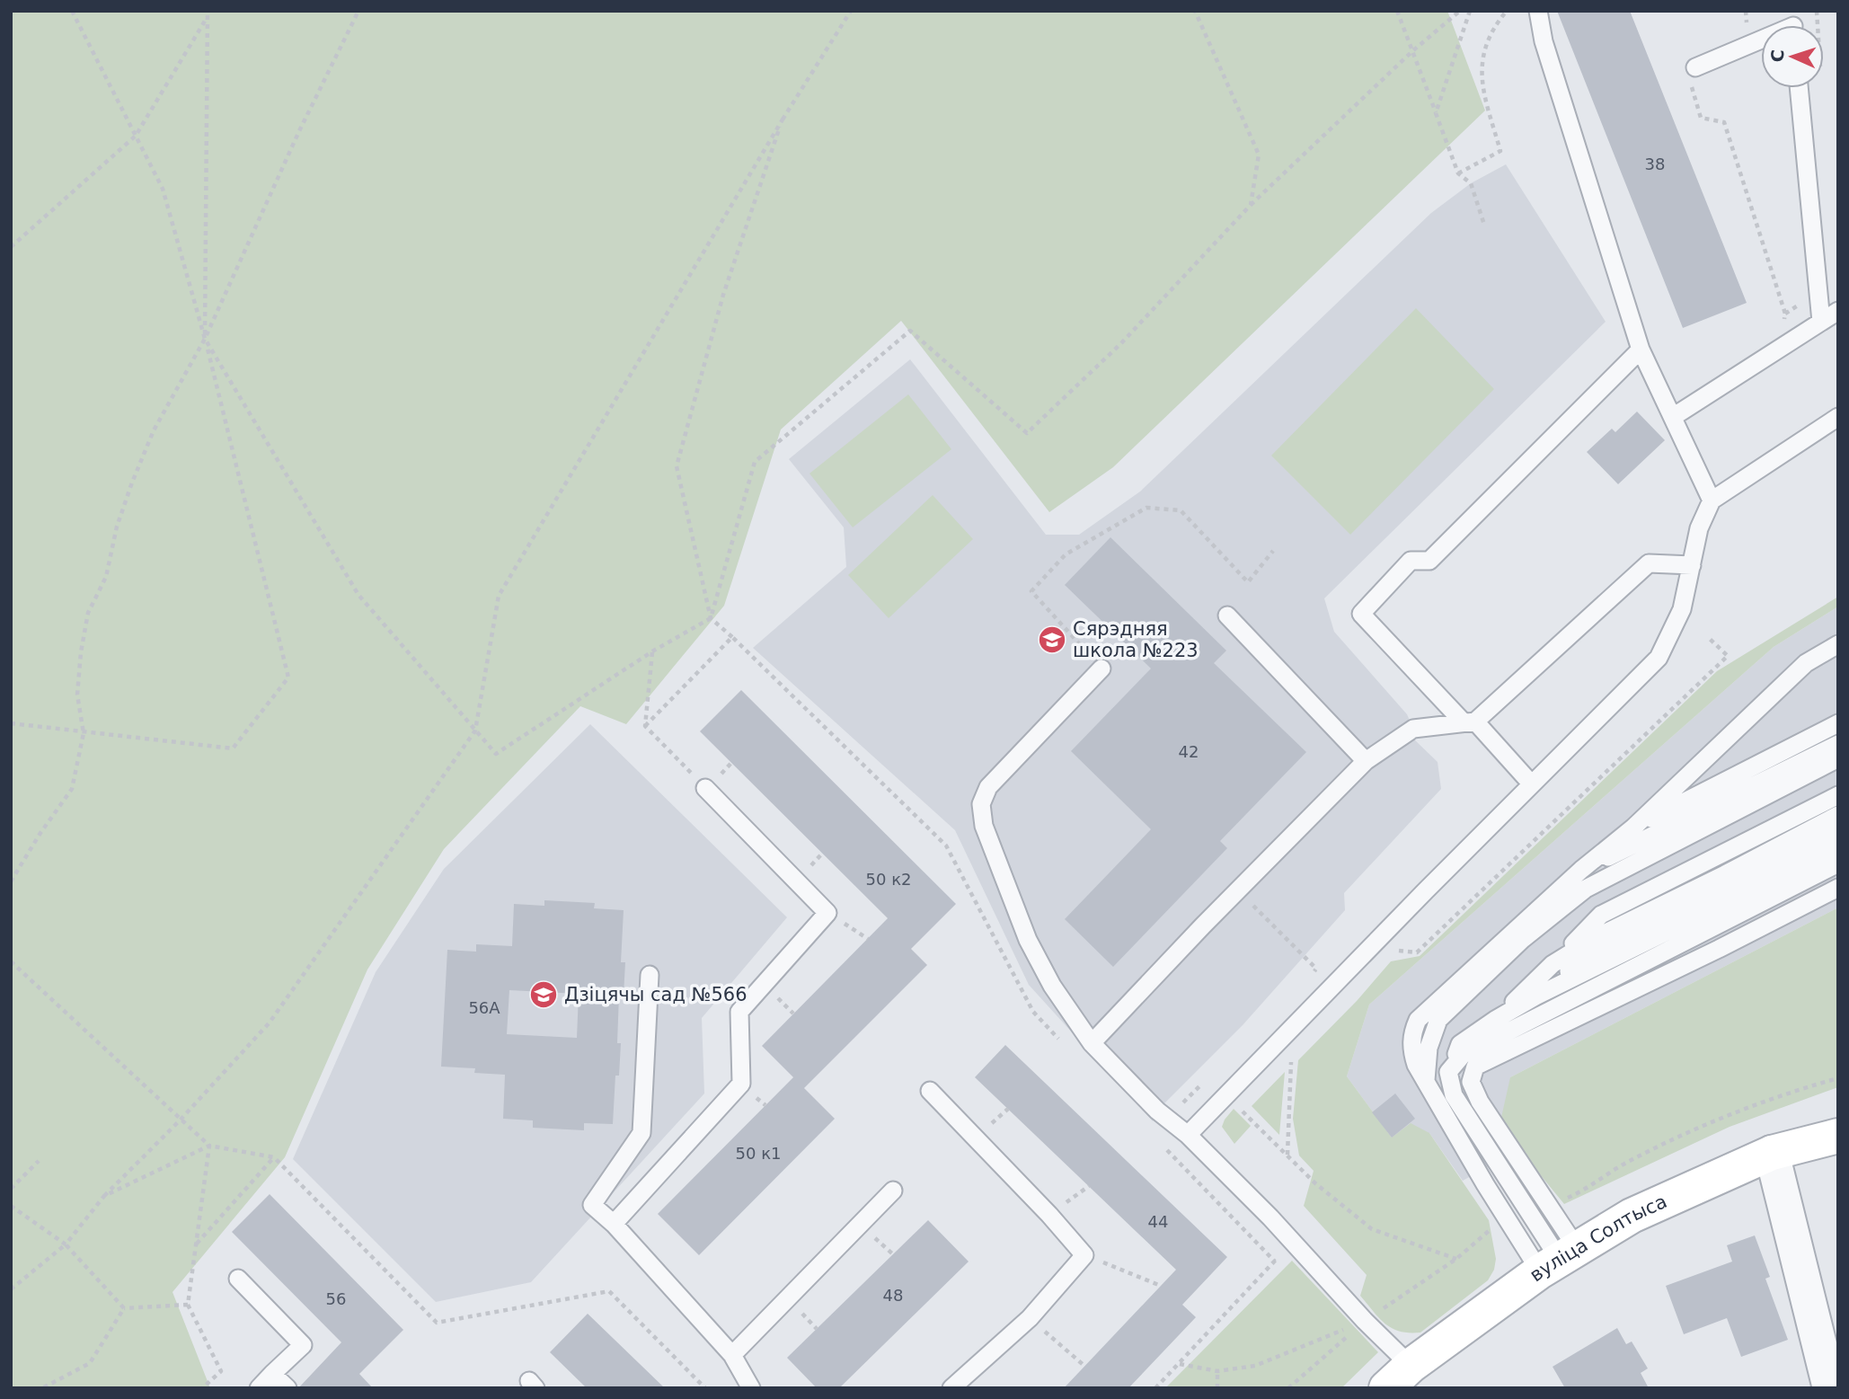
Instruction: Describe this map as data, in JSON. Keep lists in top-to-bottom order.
{
  "streets": {
    "main road": ["вуліца Солтыса"]
  },
  "places": {
    "school or university": ["Сярэдняя школа №223", "Дзіцячы сад №566"]
  },
  "house_numbers": [
    "38",
    "42",
    "50 к2",
    "56А",
    "50 к1",
    "44",
    "48",
    "56"
  ],
  "north": "left"
}
